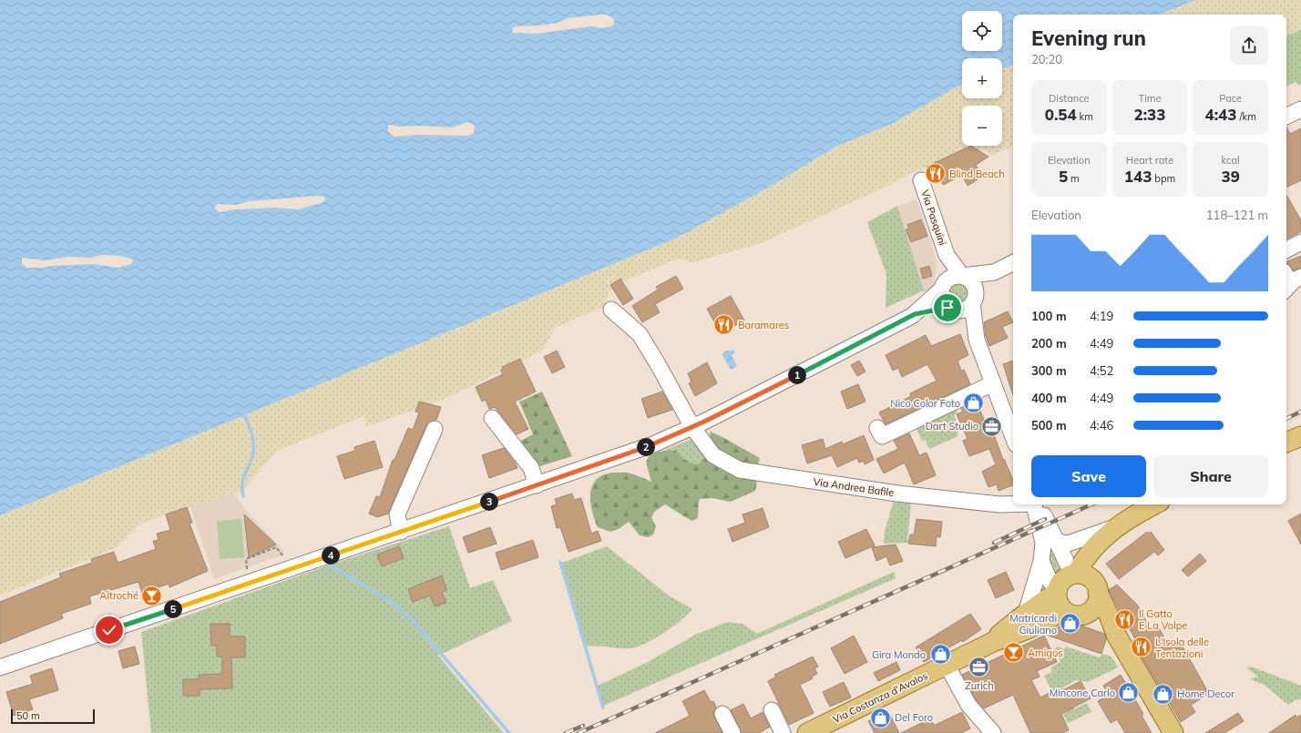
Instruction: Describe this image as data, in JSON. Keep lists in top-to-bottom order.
{
  "streets": {
    "main road": ["Via Costanza d'Avalos"],
    "street": ["Via Pasquini", "Via Andrea Bafile"]
  },
  "places": {
    "restaurant": [
      "Blind Beach",
      "Baramares",
      "Il Gatto E La Volpe",
      "L'Isola delle Tentazioni"
    ],
    "shop": [
      "Nico Color Foto",
      "Matricardi Giuliano",
      "Gira Mondo",
      "Mincone Carlo",
      "Home Decor",
      "Del Foro"
    ],
    "office": ["Dart Studio", "Zurich"],
    "bar": ["Altroché", "Amigos"]
  },
  "scale_bar": "50 m",
  "page": {
    "map_buttons": ["+", "−"],
    "heading": ["Evening run", "20:20"],
    "stats": [
      ["Distance", "0.54 km"],
      ["Time", "2:33"],
      ["Pace", "4:43 /km"],
      ["Elevation", "5 m"],
      ["Heart rate", "143 bpm"],
      ["kcal", "39"]
    ],
    "chart": ["Elevation", "118–121 m"],
    "list": [
      {
        "name": "100 m",
        "note": "4:19"
      },
      {
        "name": "200 m",
        "note": "4:49"
      },
      {
        "name": "300 m",
        "note": "4:52"
      },
      {
        "name": "400 m",
        "note": "4:49"
      },
      {
        "name": "500 m",
        "note": "4:46"
      }
    ],
    "pins": [
      "1",
      "2",
      "3",
      "4",
      "5"
    ],
    "buttons": ["Save", "Share"],
    "scale": "50 m"
  }
}
